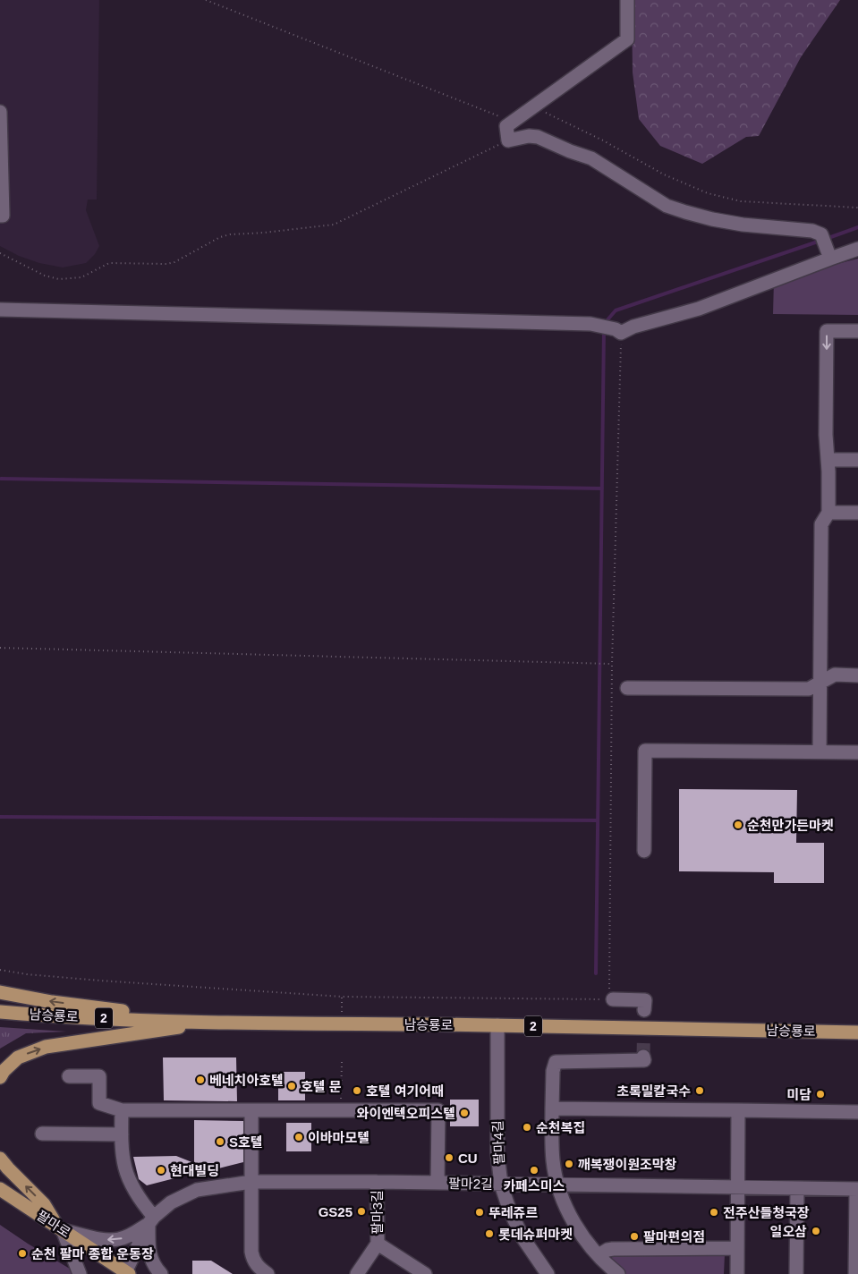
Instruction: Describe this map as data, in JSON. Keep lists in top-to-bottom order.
{
  "streets": {
    "main road": ["남승룡로", "2", "팔마로"],
    "street": ["팔마4길", "팔마2길", "팔마3길"]
  },
  "crossings": [
    ["남승룡로", "팔마4길"],
    ["팔마4길", "팔마2길"],
    ["팔마2길", "팔마3길"],
    ["팔마2길", "팔마로"]
  ],
  "places": [
    "순천만가든마켓",
    "베네치아호텔",
    "호텔 문",
    "호텔 여기어때",
    "초록밀칼국수",
    "미담",
    "와이엔텍오피스텔",
    "순천복집",
    "이바마모텔",
    "S호텔",
    "CU",
    "깨복쟁이원조막창",
    "현대빌딩",
    "카페스미스",
    "GS25",
    "뚜레쥬르",
    "전주산들청국장",
    "일오삼",
    "롯데슈퍼마켓",
    "팔마편의점",
    "순천 팔마 종합 운동장"
  ]
}
